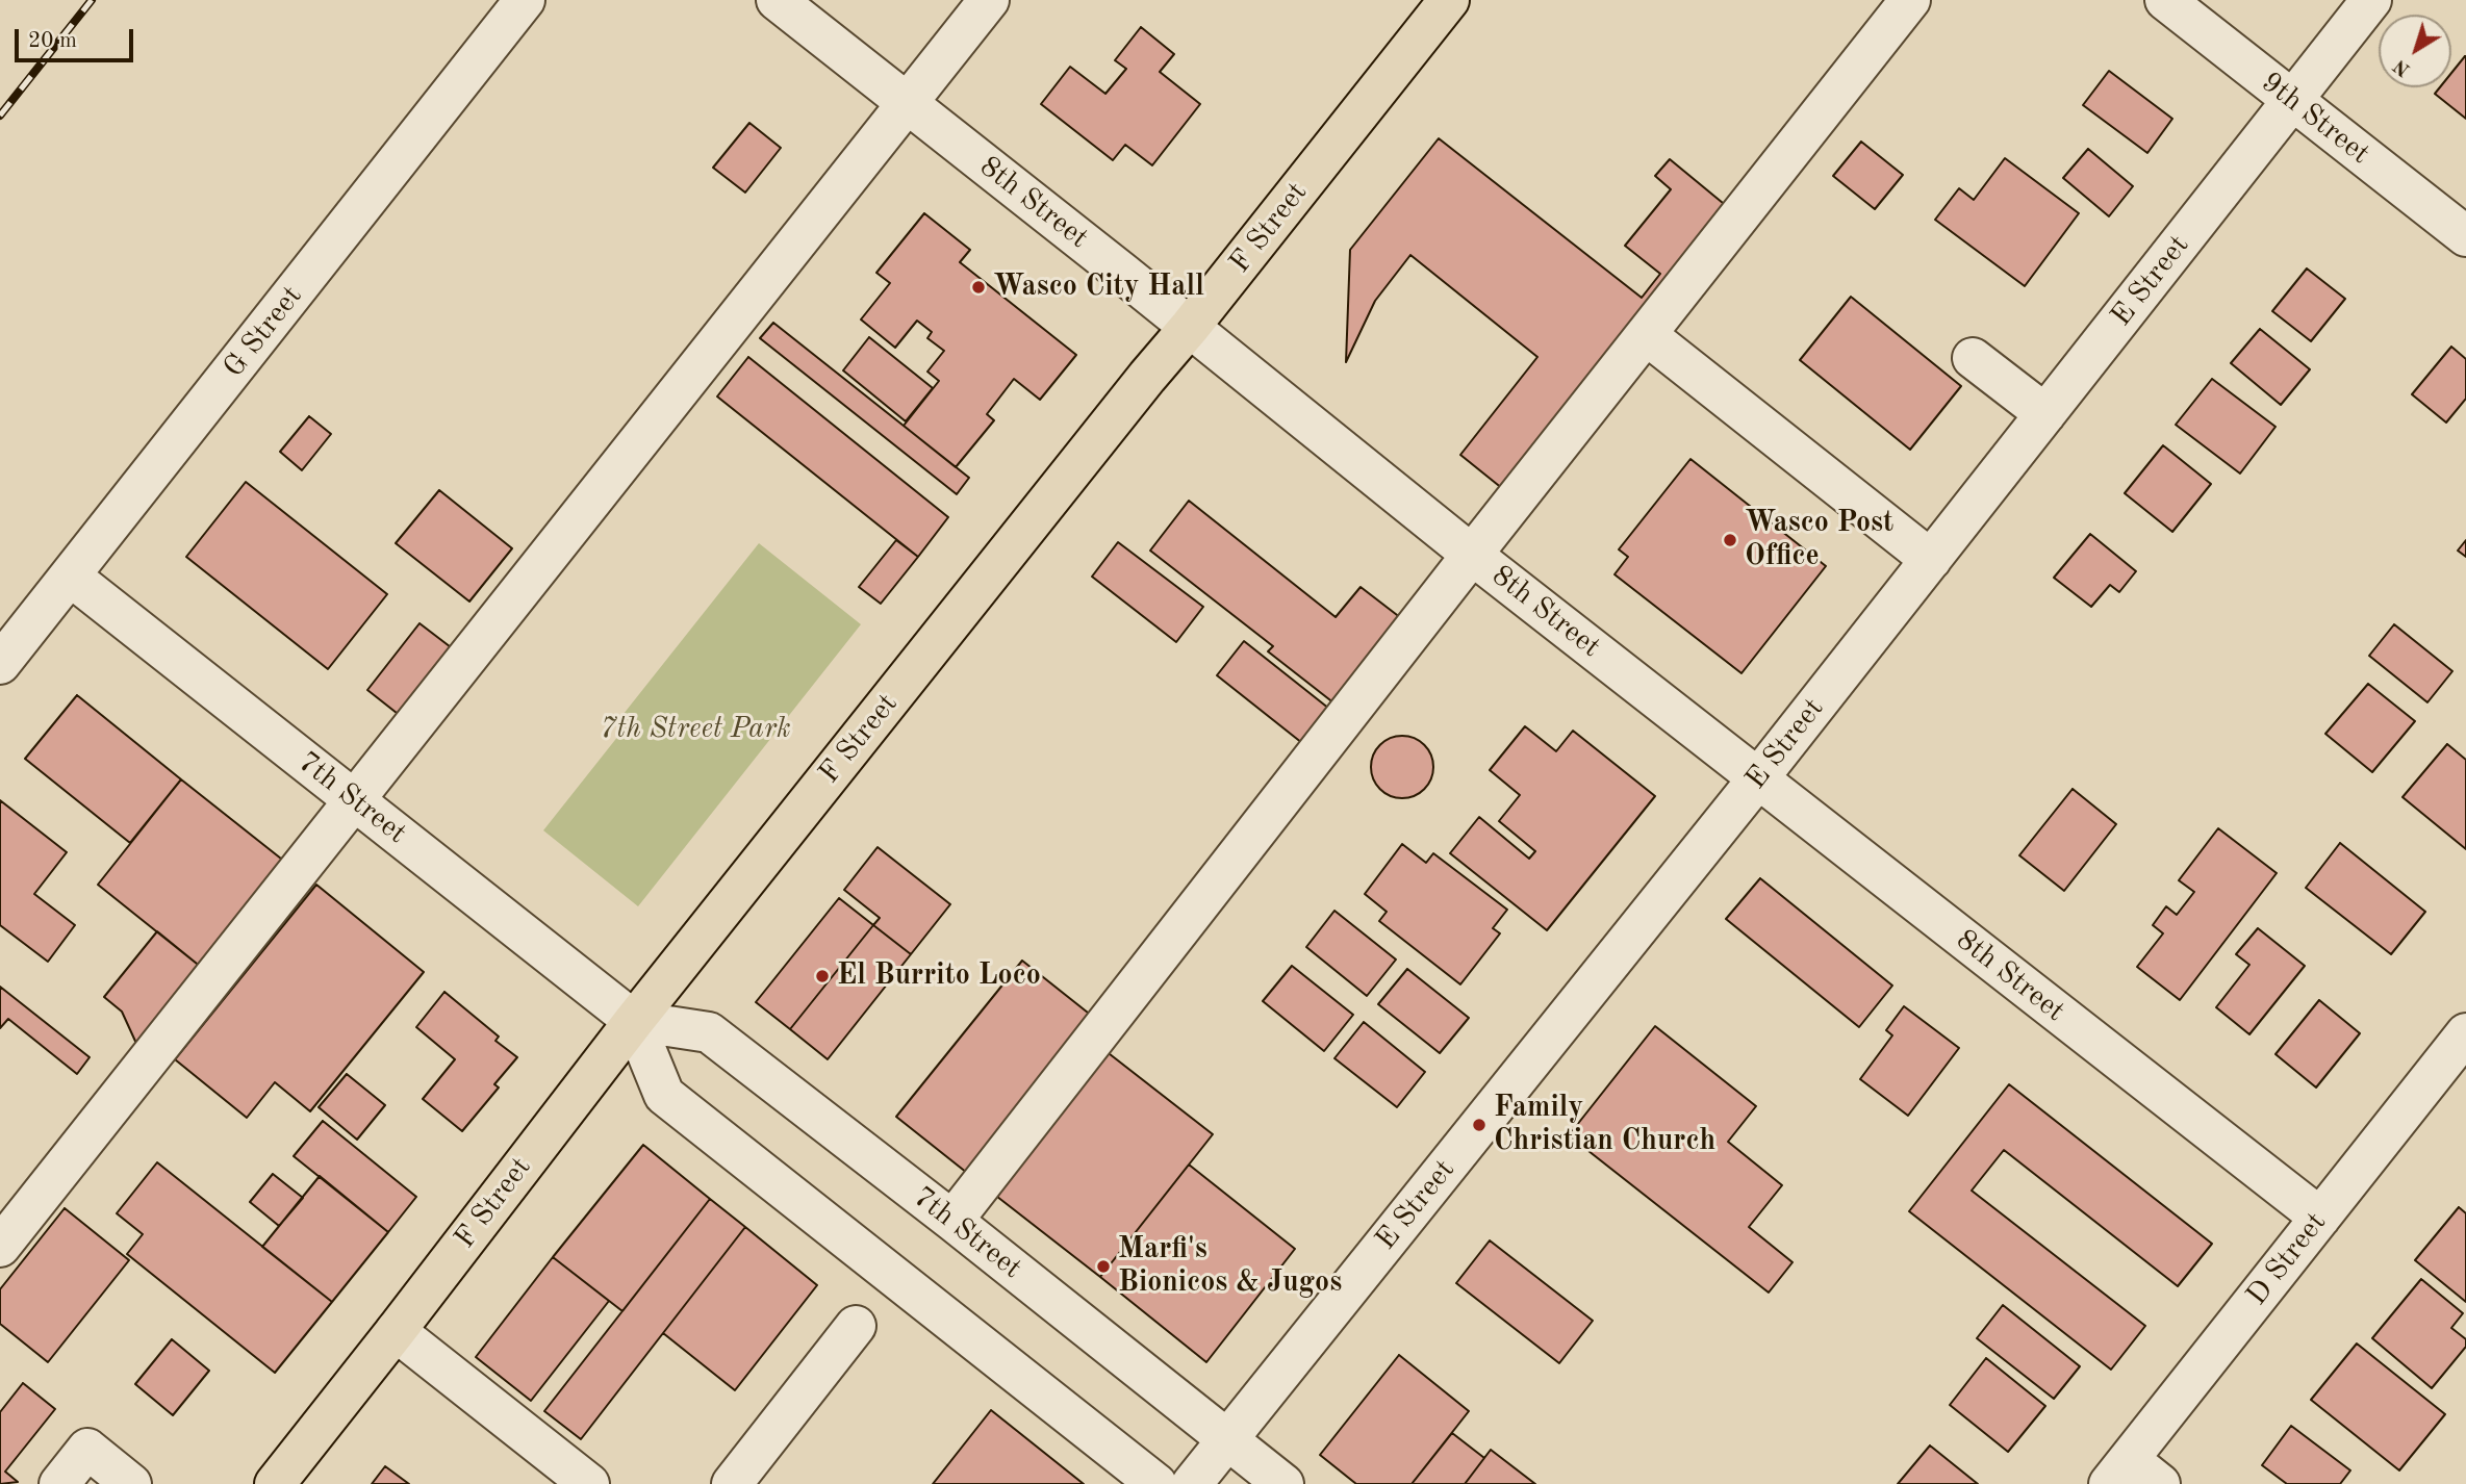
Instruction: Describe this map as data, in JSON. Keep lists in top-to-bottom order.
{
  "streets": {
    "main road": ["F Street"],
    "street": [
      "9th Street",
      "8th Street",
      "E Street",
      "G Street",
      "7th Street",
      "D Street"
    ]
  },
  "crossings": [
    ["9th Street", "E Street"],
    ["8th Street", "F Street"],
    ["8th Street", "E Street"],
    ["8th Street", "D Street"],
    ["F Street", "7th Street"],
    ["E Street", "7th Street"],
    ["G Street", "7th Street"]
  ],
  "parks": ["7th Street Park"],
  "places": [
    "Wasco City Hall",
    "Wasco Post Office",
    "El Burrito Loco",
    "Family Christian Church",
    "Marfi's Bionicos & Jugos"
  ],
  "scale_bar": "20 m",
  "north": "bottom left"
}
